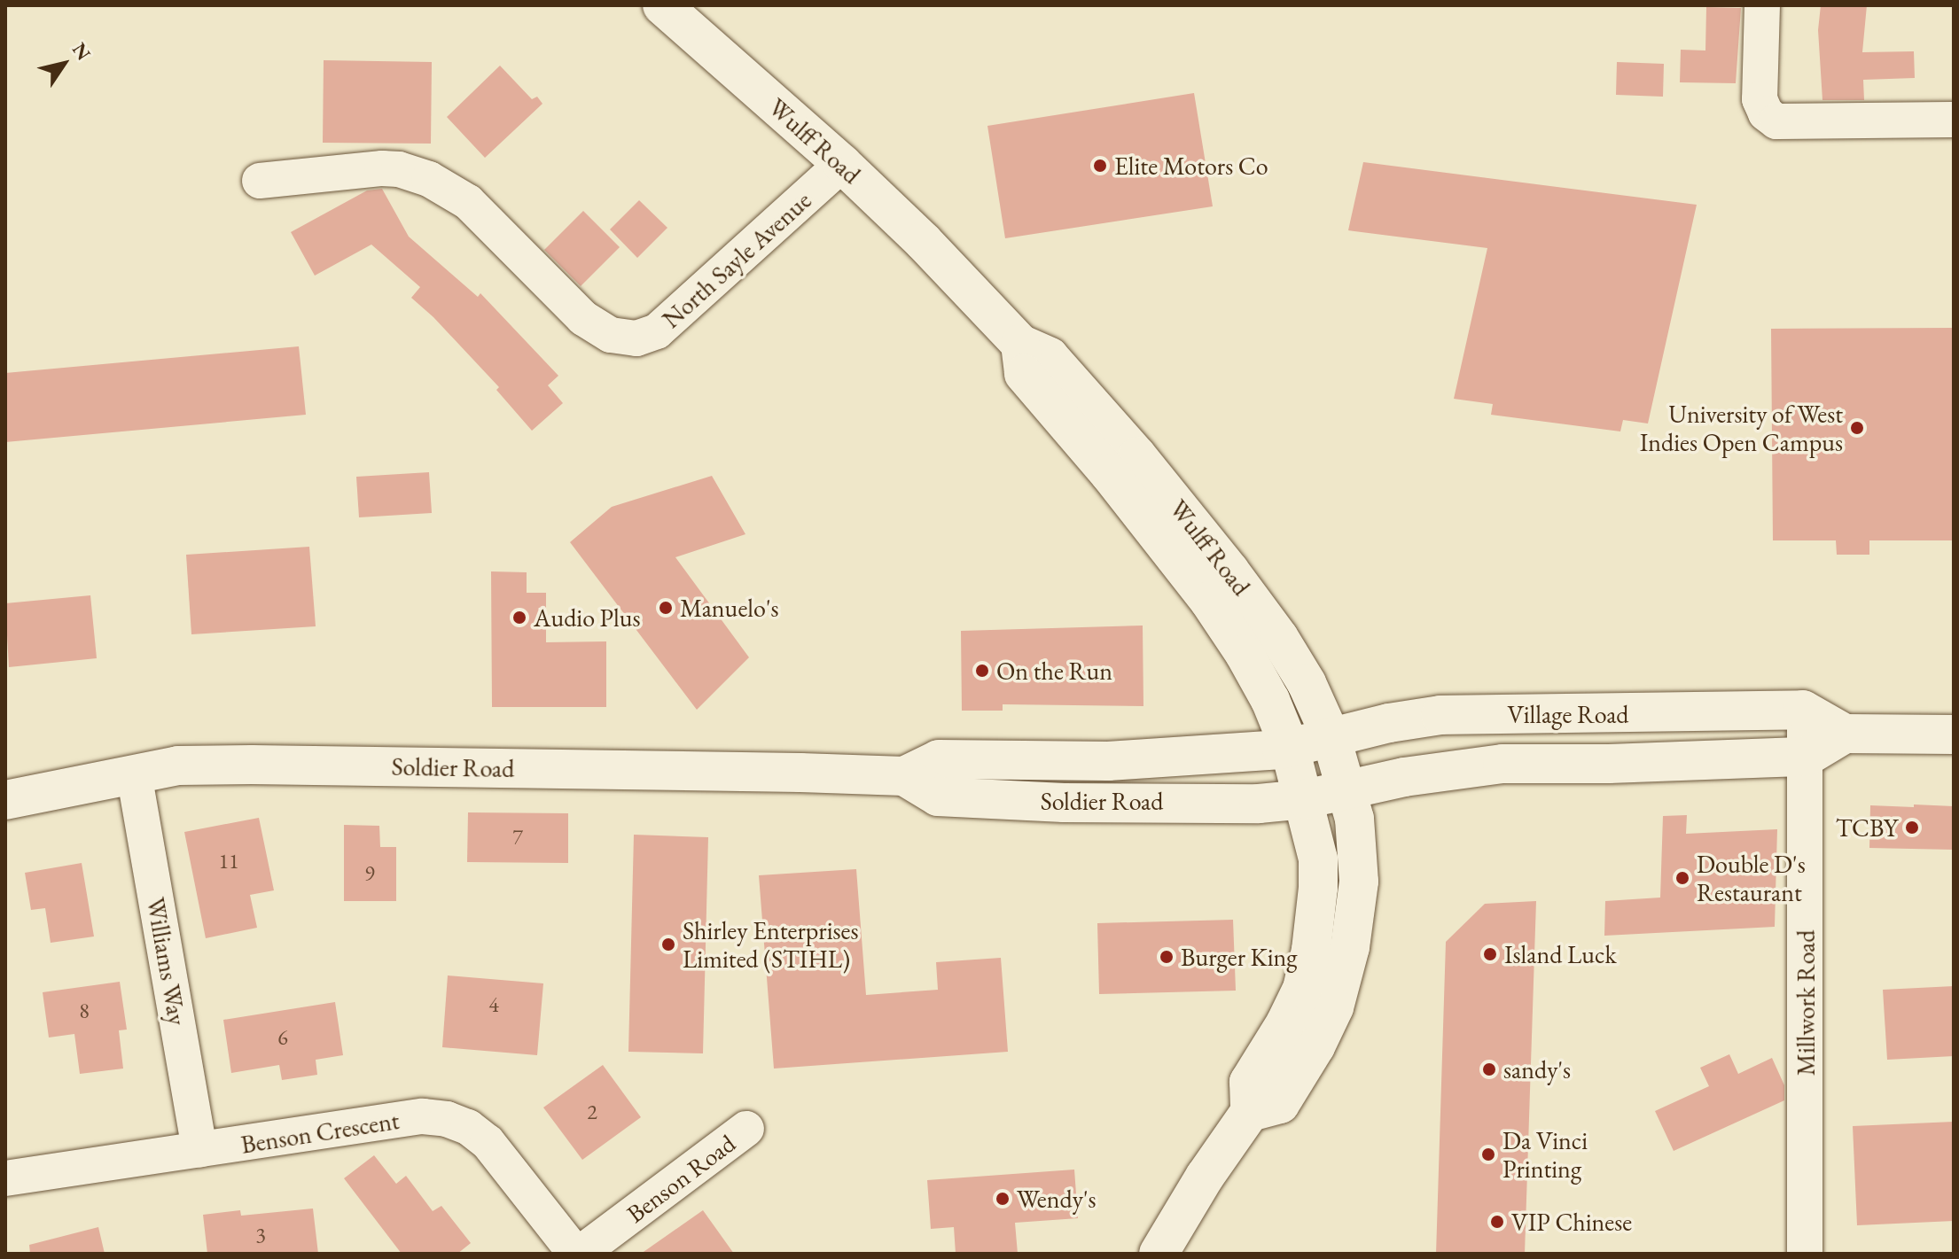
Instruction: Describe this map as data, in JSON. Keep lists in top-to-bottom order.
{
  "streets": {
    "main road": ["Wulff Road", "Village Road", "Soldier Road"],
    "street": [
      "North Sayle Avenue",
      "Williams Way",
      "Millwork Road",
      "Benson Crescent",
      "Benson Road"
    ]
  },
  "crossings": [
    ["Wulff Road", "North Sayle Avenue"],
    ["Wulff Road", "Village Road"],
    ["Wulff Road", "Soldier Road"],
    ["Village Road", "Soldier Road"],
    ["Village Road", "Millwork Road"],
    ["Soldier Road", "Williams Way"],
    ["Williams Way", "Benson Crescent"],
    ["Benson Crescent", "Benson Road"]
  ],
  "places": [
    "Elite Motors Co",
    "University of West Indies Open Campus",
    "Manuelo's",
    "Audio Plus",
    "On the Run",
    "TCBY",
    "Double D's Restaurant",
    "Shirley Enterprises Limited (STIHL)",
    "Island Luck",
    "Burger King",
    "sandy's",
    "Da Vinci Printing",
    "Wendy's",
    "VIP Chinese"
  ],
  "house_numbers": [
    "7",
    "11",
    "9",
    "4",
    "8",
    "6",
    "2",
    "3"
  ],
  "north": "top right"
}
